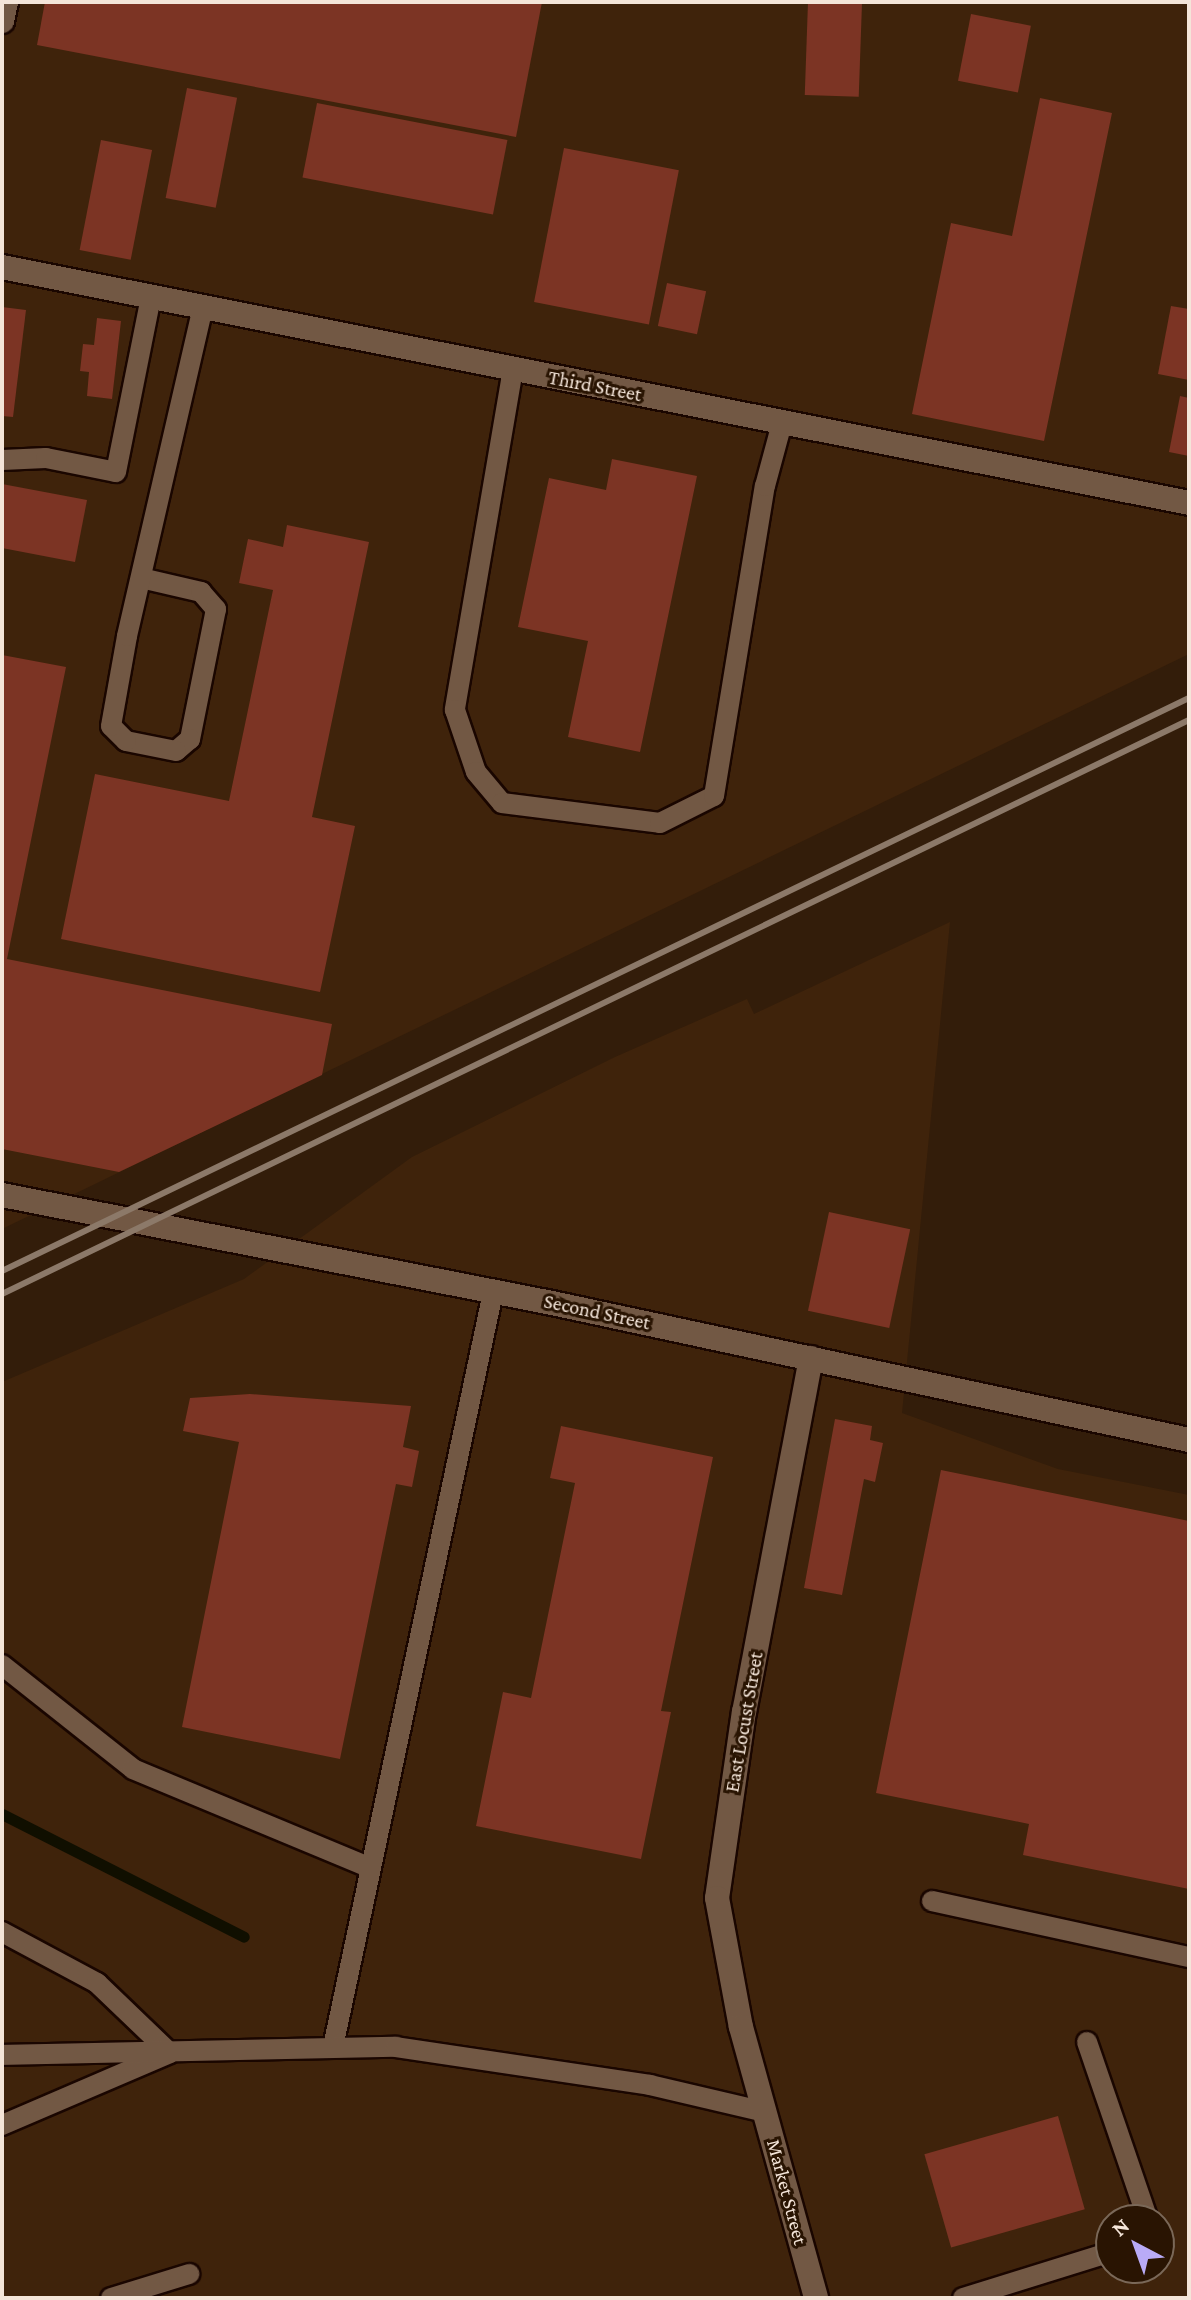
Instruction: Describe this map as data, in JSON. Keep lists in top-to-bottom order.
{
  "streets": {
    "street": [
      "Third Street",
      "Second Street",
      "East Locust Street",
      "Market Street"
    ]
  },
  "crossings": [
    ["Second Street", "East Locust Street"],
    ["East Locust Street", "Market Street"]
  ],
  "north": "top left"
}
